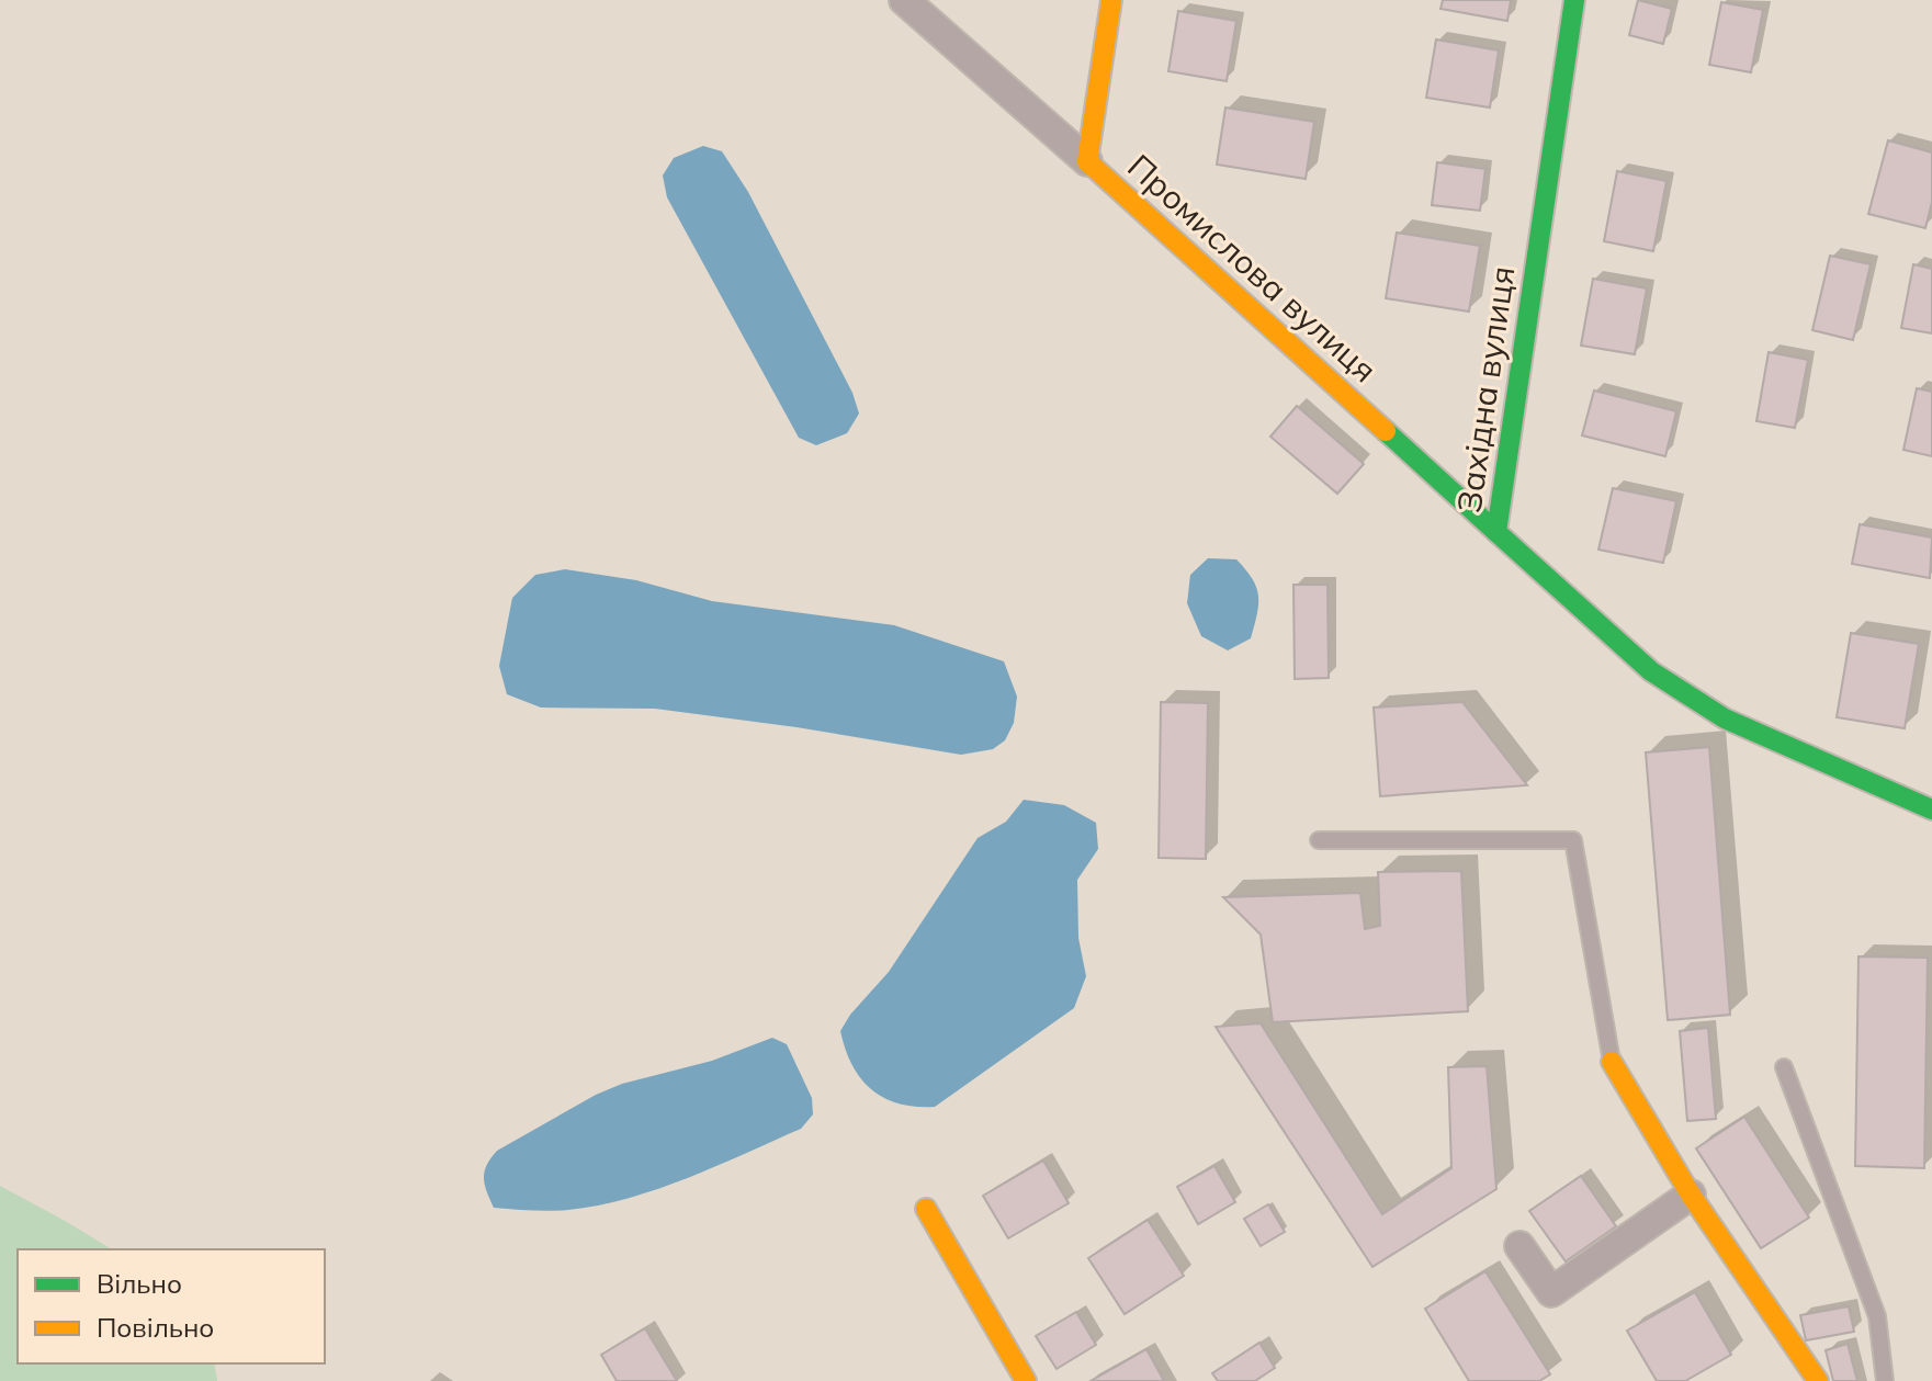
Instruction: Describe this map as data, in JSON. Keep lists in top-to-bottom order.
{
  "streets": {
    "street": ["Промислова вулиця", "Західна вулиця"]
  },
  "crossings": [
    ["Промислова вулиця", "Західна вулиця"]
  ],
  "legend": ["Вільно", "Повільно"]
}
